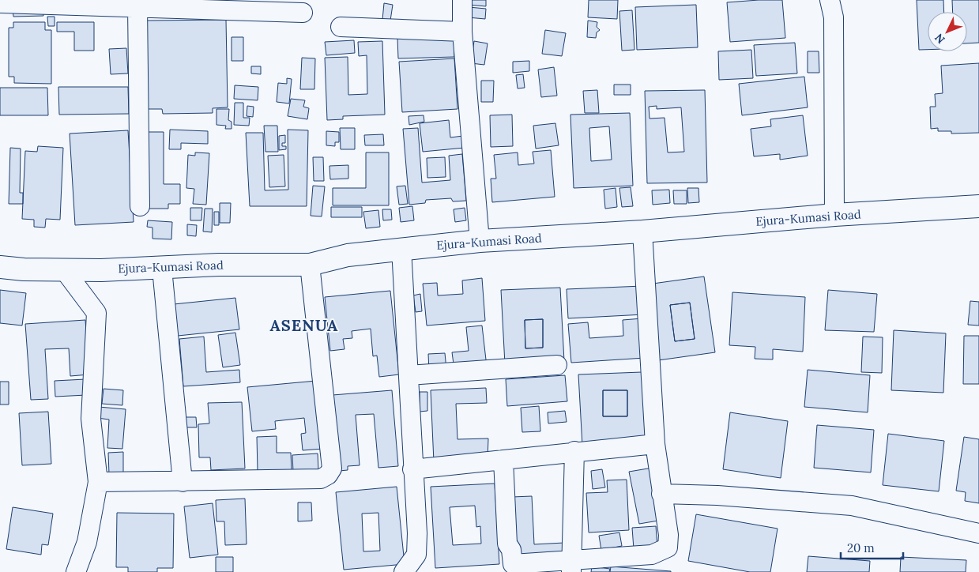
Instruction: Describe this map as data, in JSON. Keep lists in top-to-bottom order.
{
  "streets": {
    "main road": ["Ejura-Kumasi Road"]
  },
  "districts": ["ASENUA"],
  "scale_bar": "20 m",
  "north": "bottom left"
}
